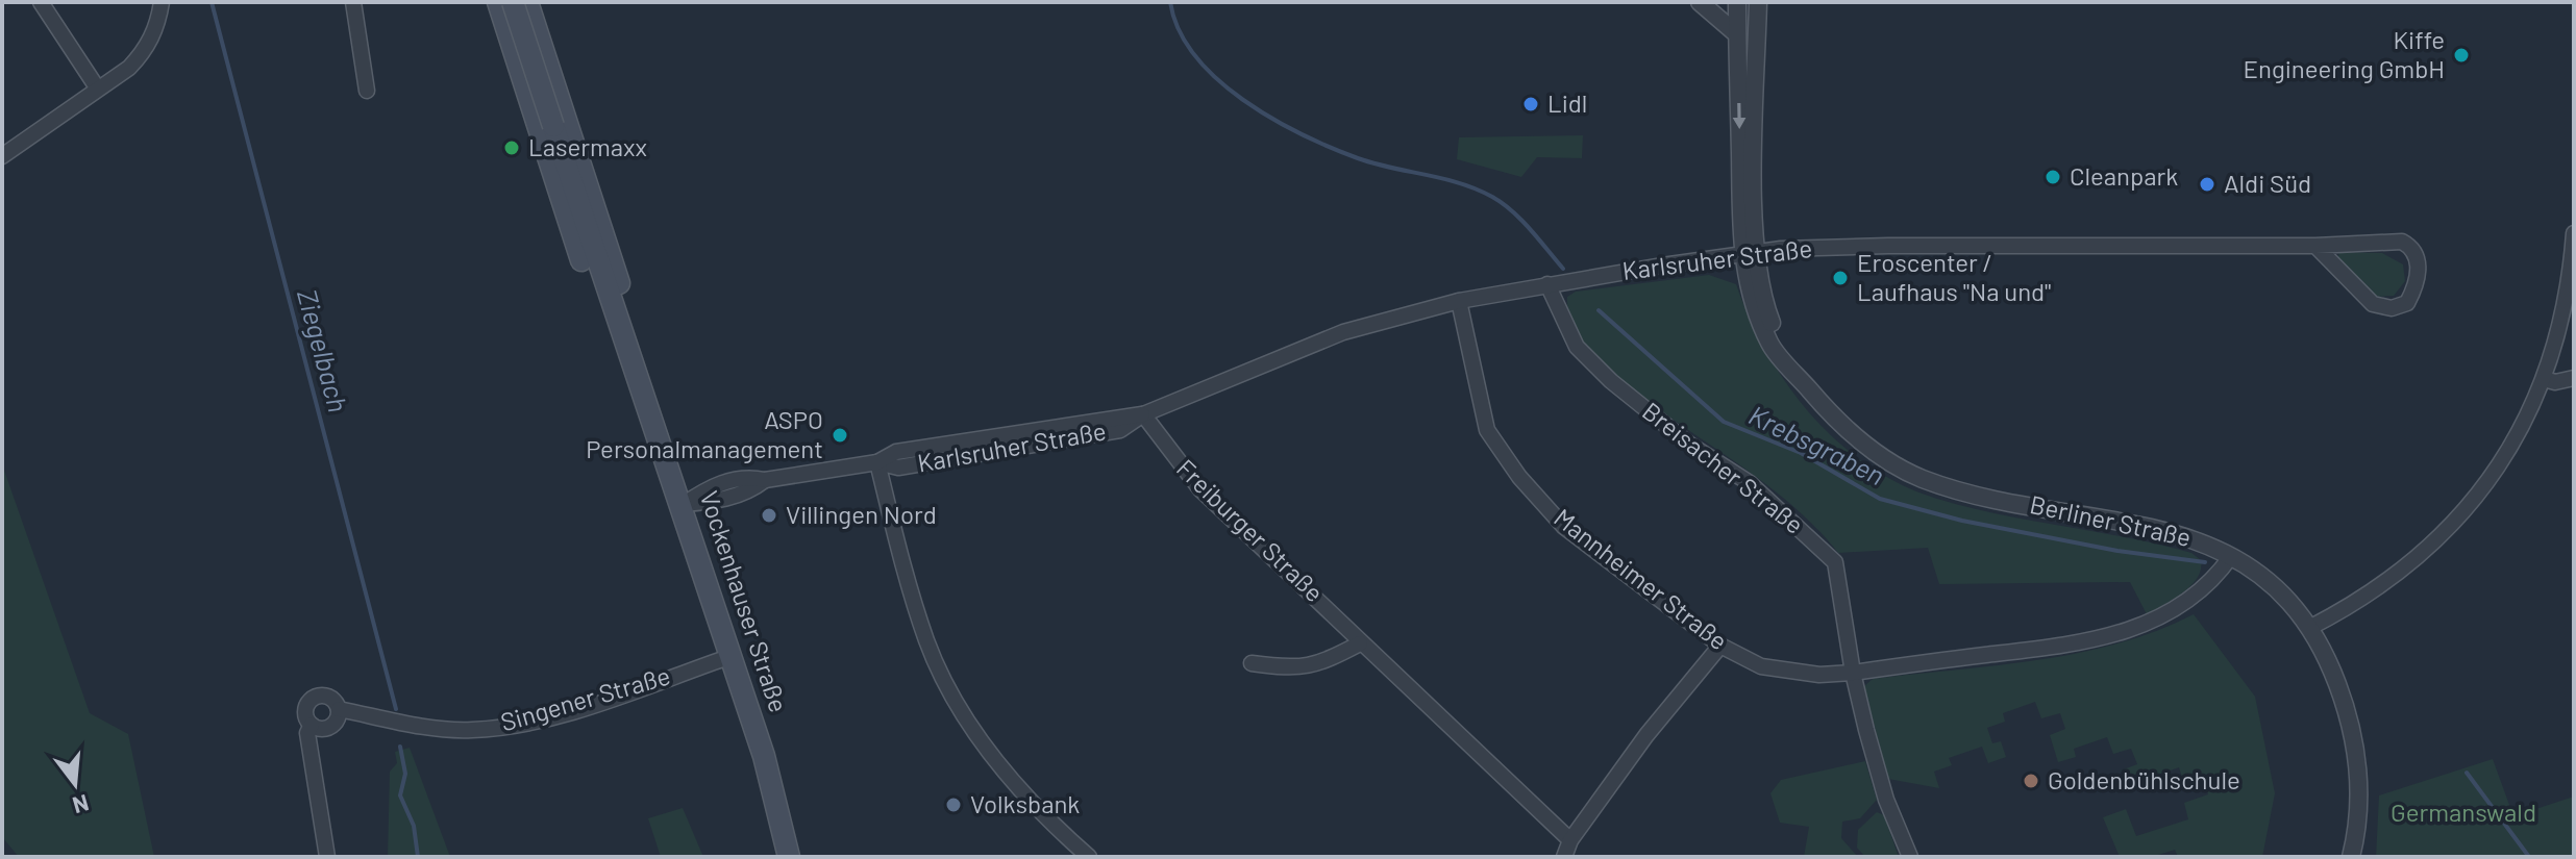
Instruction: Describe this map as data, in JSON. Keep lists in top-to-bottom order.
{
  "streets": {
    "main road": ["Vockenhauser Straße"],
    "street": [
      "Karlsruher Straße",
      "Breisacher Straße",
      "Berliner Straße",
      "Freiburger Straße",
      "Mannheimer Straße",
      "Singener Straße"
    ]
  },
  "crossings": [
    ["Karlsruher Straße", "Breisacher Straße"],
    ["Karlsruher Straße", "Berliner Straße"],
    ["Karlsruher Straße", "Freiburger Straße"],
    ["Karlsruher Straße", "Mannheimer Straße"],
    ["Karlsruher Straße", "Vockenhauser Straße"],
    ["Breisacher Straße", "Mannheimer Straße"],
    ["Berliner Straße", "Mannheimer Straße"],
    ["Vockenhauser Straße", "Singener Straße"]
  ],
  "water": ["Ziegelbach", "Krebsgraben"],
  "parks": ["Germanswald"],
  "places": [
    "Kiffe Engineering GmbH",
    "Lidl",
    "Lasermaxx",
    "Cleanpark",
    "Aldi Süd",
    "Eroscenter / Laufhaus \"Na und\"",
    "ASPO Personalmanagement",
    "Villingen Nord",
    "Goldenbühlschule",
    "Volksbank"
  ],
  "north": "bottom"
}
